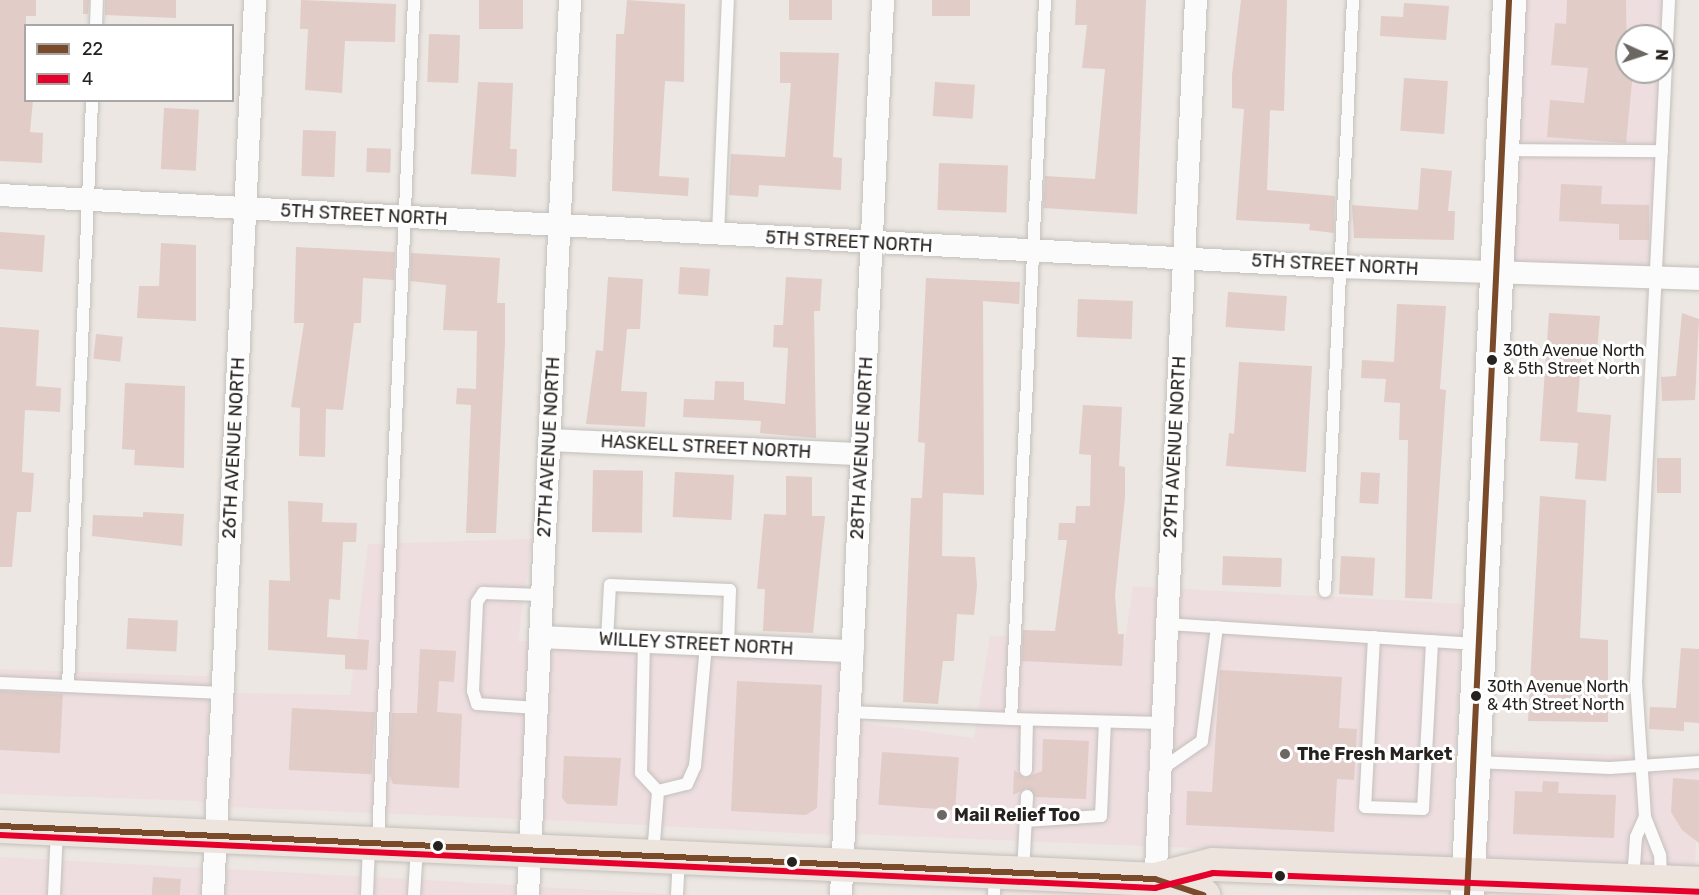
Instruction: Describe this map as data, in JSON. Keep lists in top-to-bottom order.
{
  "streets": {
    "street": [
      "5TH STREET NORTH",
      "27TH AVENUE NORTH",
      "HASKELL STREET NORTH",
      "29TH AVENUE NORTH",
      "26TH AVENUE NORTH",
      "28TH AVENUE NORTH",
      "WILLEY STREET NORTH"
    ]
  },
  "crossings": [
    ["5TH STREET NORTH", "27TH AVENUE NORTH"],
    ["5TH STREET NORTH", "29TH AVENUE NORTH"],
    ["5TH STREET NORTH", "26TH AVENUE NORTH"],
    ["5TH STREET NORTH", "28TH AVENUE NORTH"],
    ["27TH AVENUE NORTH", "HASKELL STREET NORTH"],
    ["27TH AVENUE NORTH", "WILLEY STREET NORTH"],
    ["HASKELL STREET NORTH", "28TH AVENUE NORTH"],
    ["28TH AVENUE NORTH", "WILLEY STREET NORTH"]
  ],
  "places": [
    "30th Avenue North & 5th Street North",
    "30th Avenue North & 4th Street North",
    "The Fresh Market",
    "Mail Relief Too"
  ],
  "lines": ["transit line 22", "transit line 4"],
  "legend": ["22", "4"],
  "north": "right"
}
